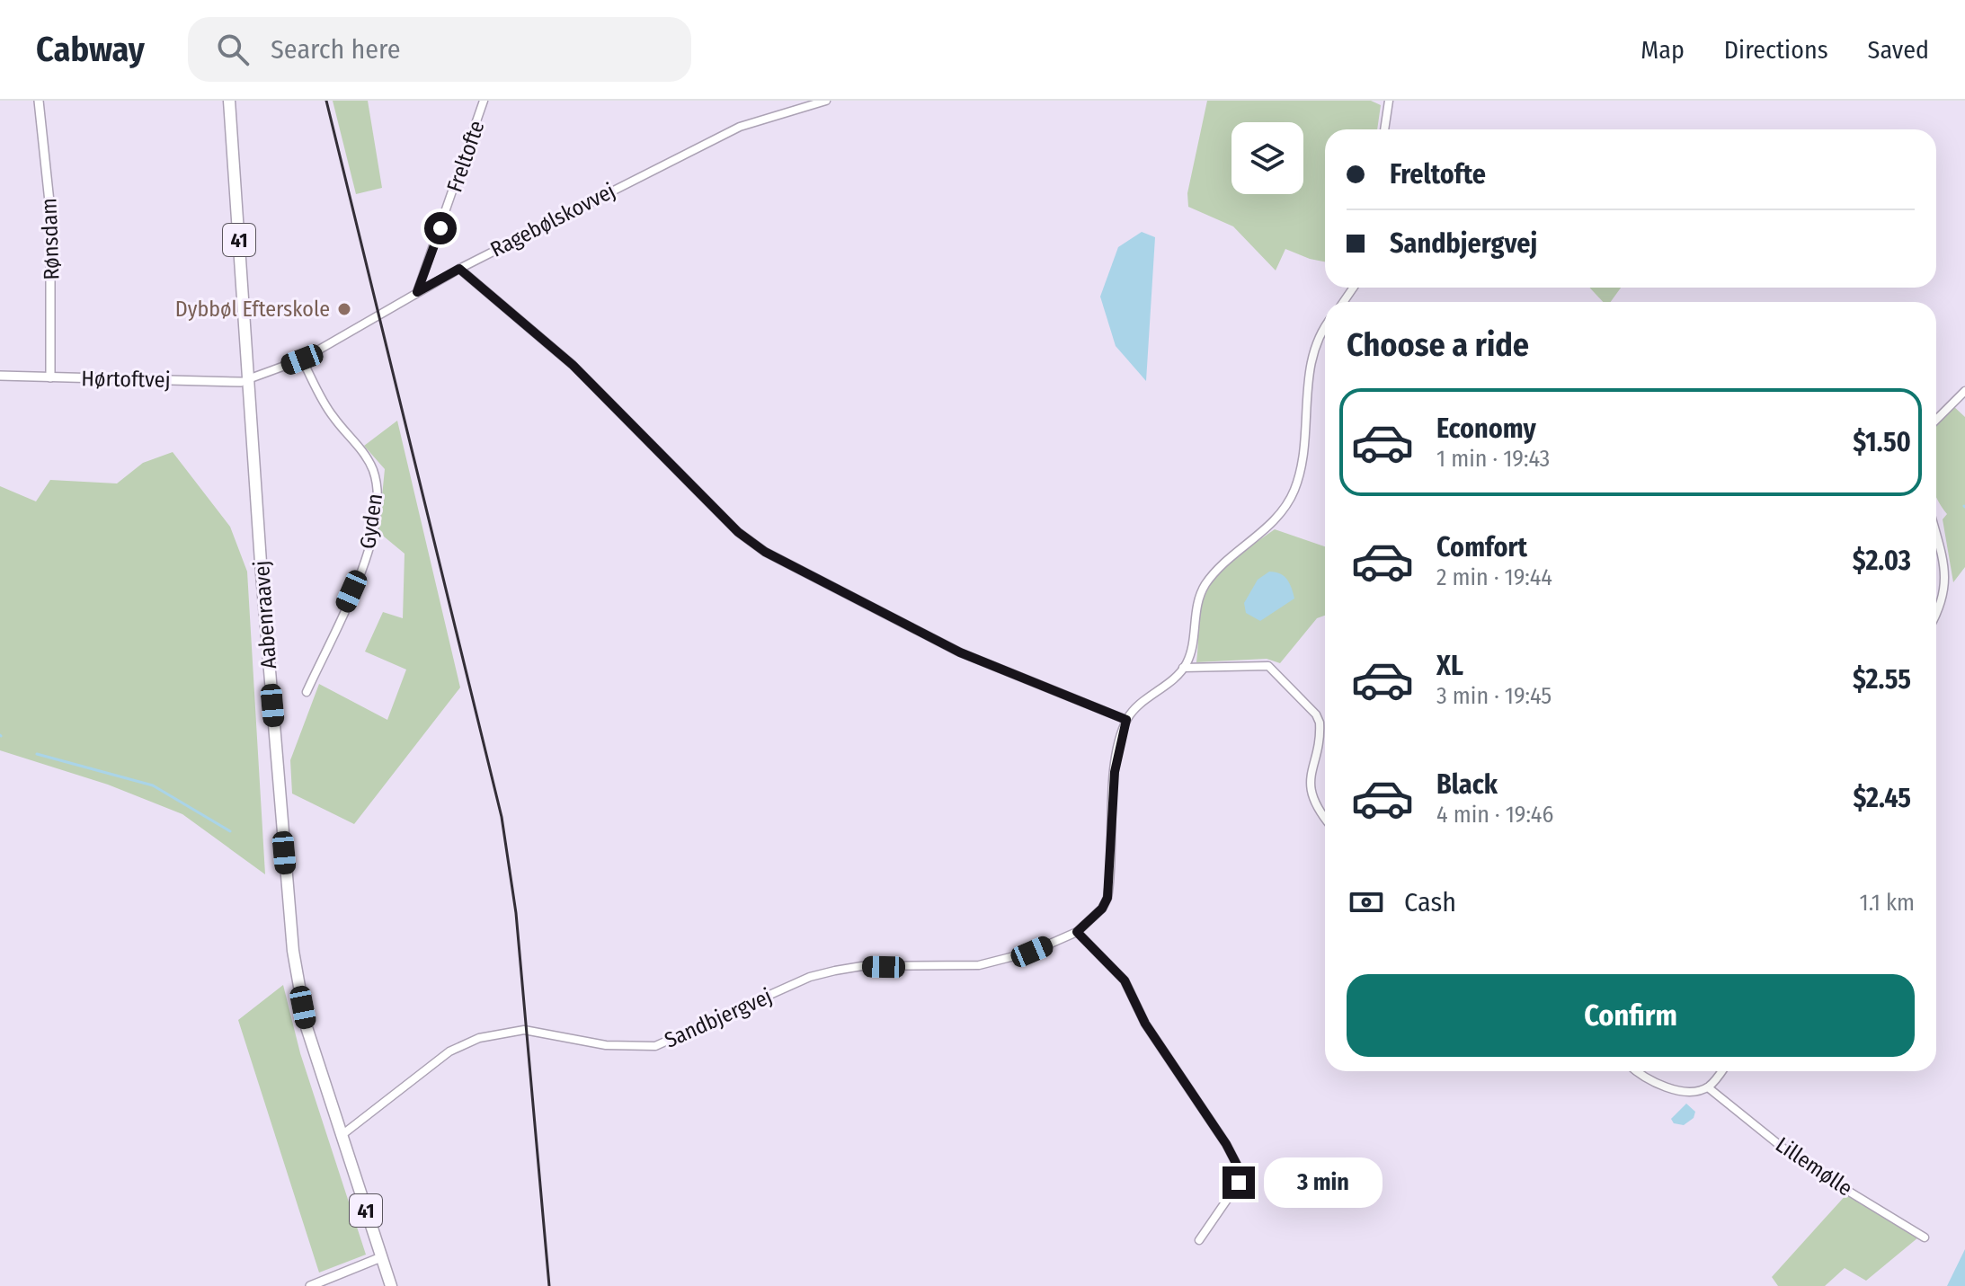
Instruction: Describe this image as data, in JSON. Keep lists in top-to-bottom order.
{
  "streets": {
    "main road": ["41", "Aabenraavej"],
    "street": [
      "Freltofte",
      "Ragebølskovvej",
      "Rønsdam",
      "Hørtoftvej",
      "Gyden",
      "Sandbjergvej",
      "Lillemølle"
    ]
  },
  "crossings": [
    ["Freltofte", "Ragebølskovvej"],
    ["Ragebølskovvej", "Hørtoftvej"],
    ["Ragebølskovvej", "Gyden"],
    ["Ragebølskovvej", "Aabenraavej"],
    ["Rønsdam", "Hørtoftvej"],
    ["Hørtoftvej", "Aabenraavej"],
    ["Aabenraavej", "Sandbjergvej"]
  ],
  "places": ["Dybbøl Efterskole"],
  "page": {
    "header": "Cabway",
    "search": "Search here",
    "nav": ["Map", "Directions", "Saved"],
    "banner": ["Freltofte", "Sandbjergvej"],
    "heading": "Choose a ride",
    "list": [
      {
        "name": "Economy",
        "note": "1 min · 19:43",
        "value": "$1.50"
      },
      {
        "name": "Comfort",
        "note": "2 min · 19:44",
        "value": "$2.03"
      },
      {
        "name": "XL",
        "note": "3 min · 19:45",
        "value": "$2.55"
      },
      {
        "name": "Black",
        "note": "4 min · 19:46",
        "value": "$2.45"
      }
    ],
    "pay": ["Cash", "1.1 km"],
    "buttons": "Confirm",
    "bubble": "3 min"
  }
}
